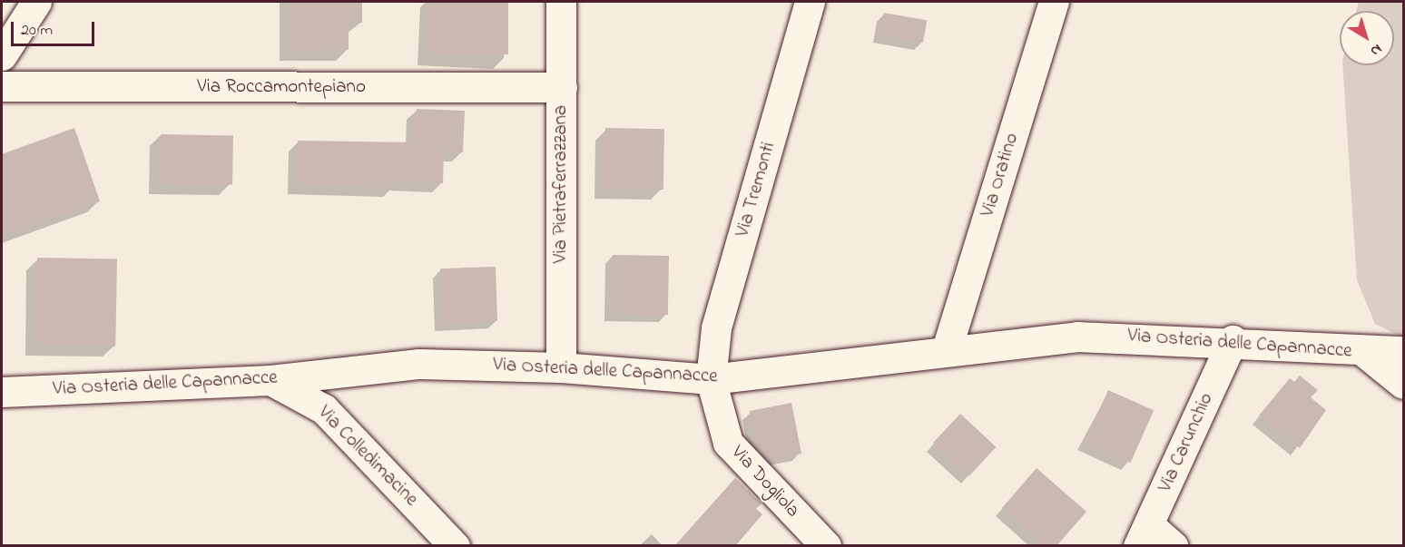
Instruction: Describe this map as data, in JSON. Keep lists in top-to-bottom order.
{
  "streets": {
    "street": [
      "Via Roccamontepiano",
      "Via Oratino",
      "Via Pietraferrazzana",
      "Via Tremonti",
      "Via Osteria delle Capannacce",
      "Via Carunchio",
      "Via Colledimacine",
      "Via Dogliola"
    ]
  },
  "crossings": [
    ["Via Roccamontepiano", "Via Pietraferrazzana"],
    ["Via Oratino", "Via Osteria delle Capannacce"],
    ["Via Pietraferrazzana", "Via Osteria delle Capannacce"],
    ["Via Tremonti", "Via Osteria delle Capannacce"],
    ["Via Tremonti", "Via Dogliola"],
    ["Via Osteria delle Capannacce", "Via Carunchio"],
    ["Via Osteria delle Capannacce", "Via Colledimacine"],
    ["Via Osteria delle Capannacce", "Via Dogliola"]
  ],
  "scale_bar": "20 m",
  "north": "bottom right"
}
